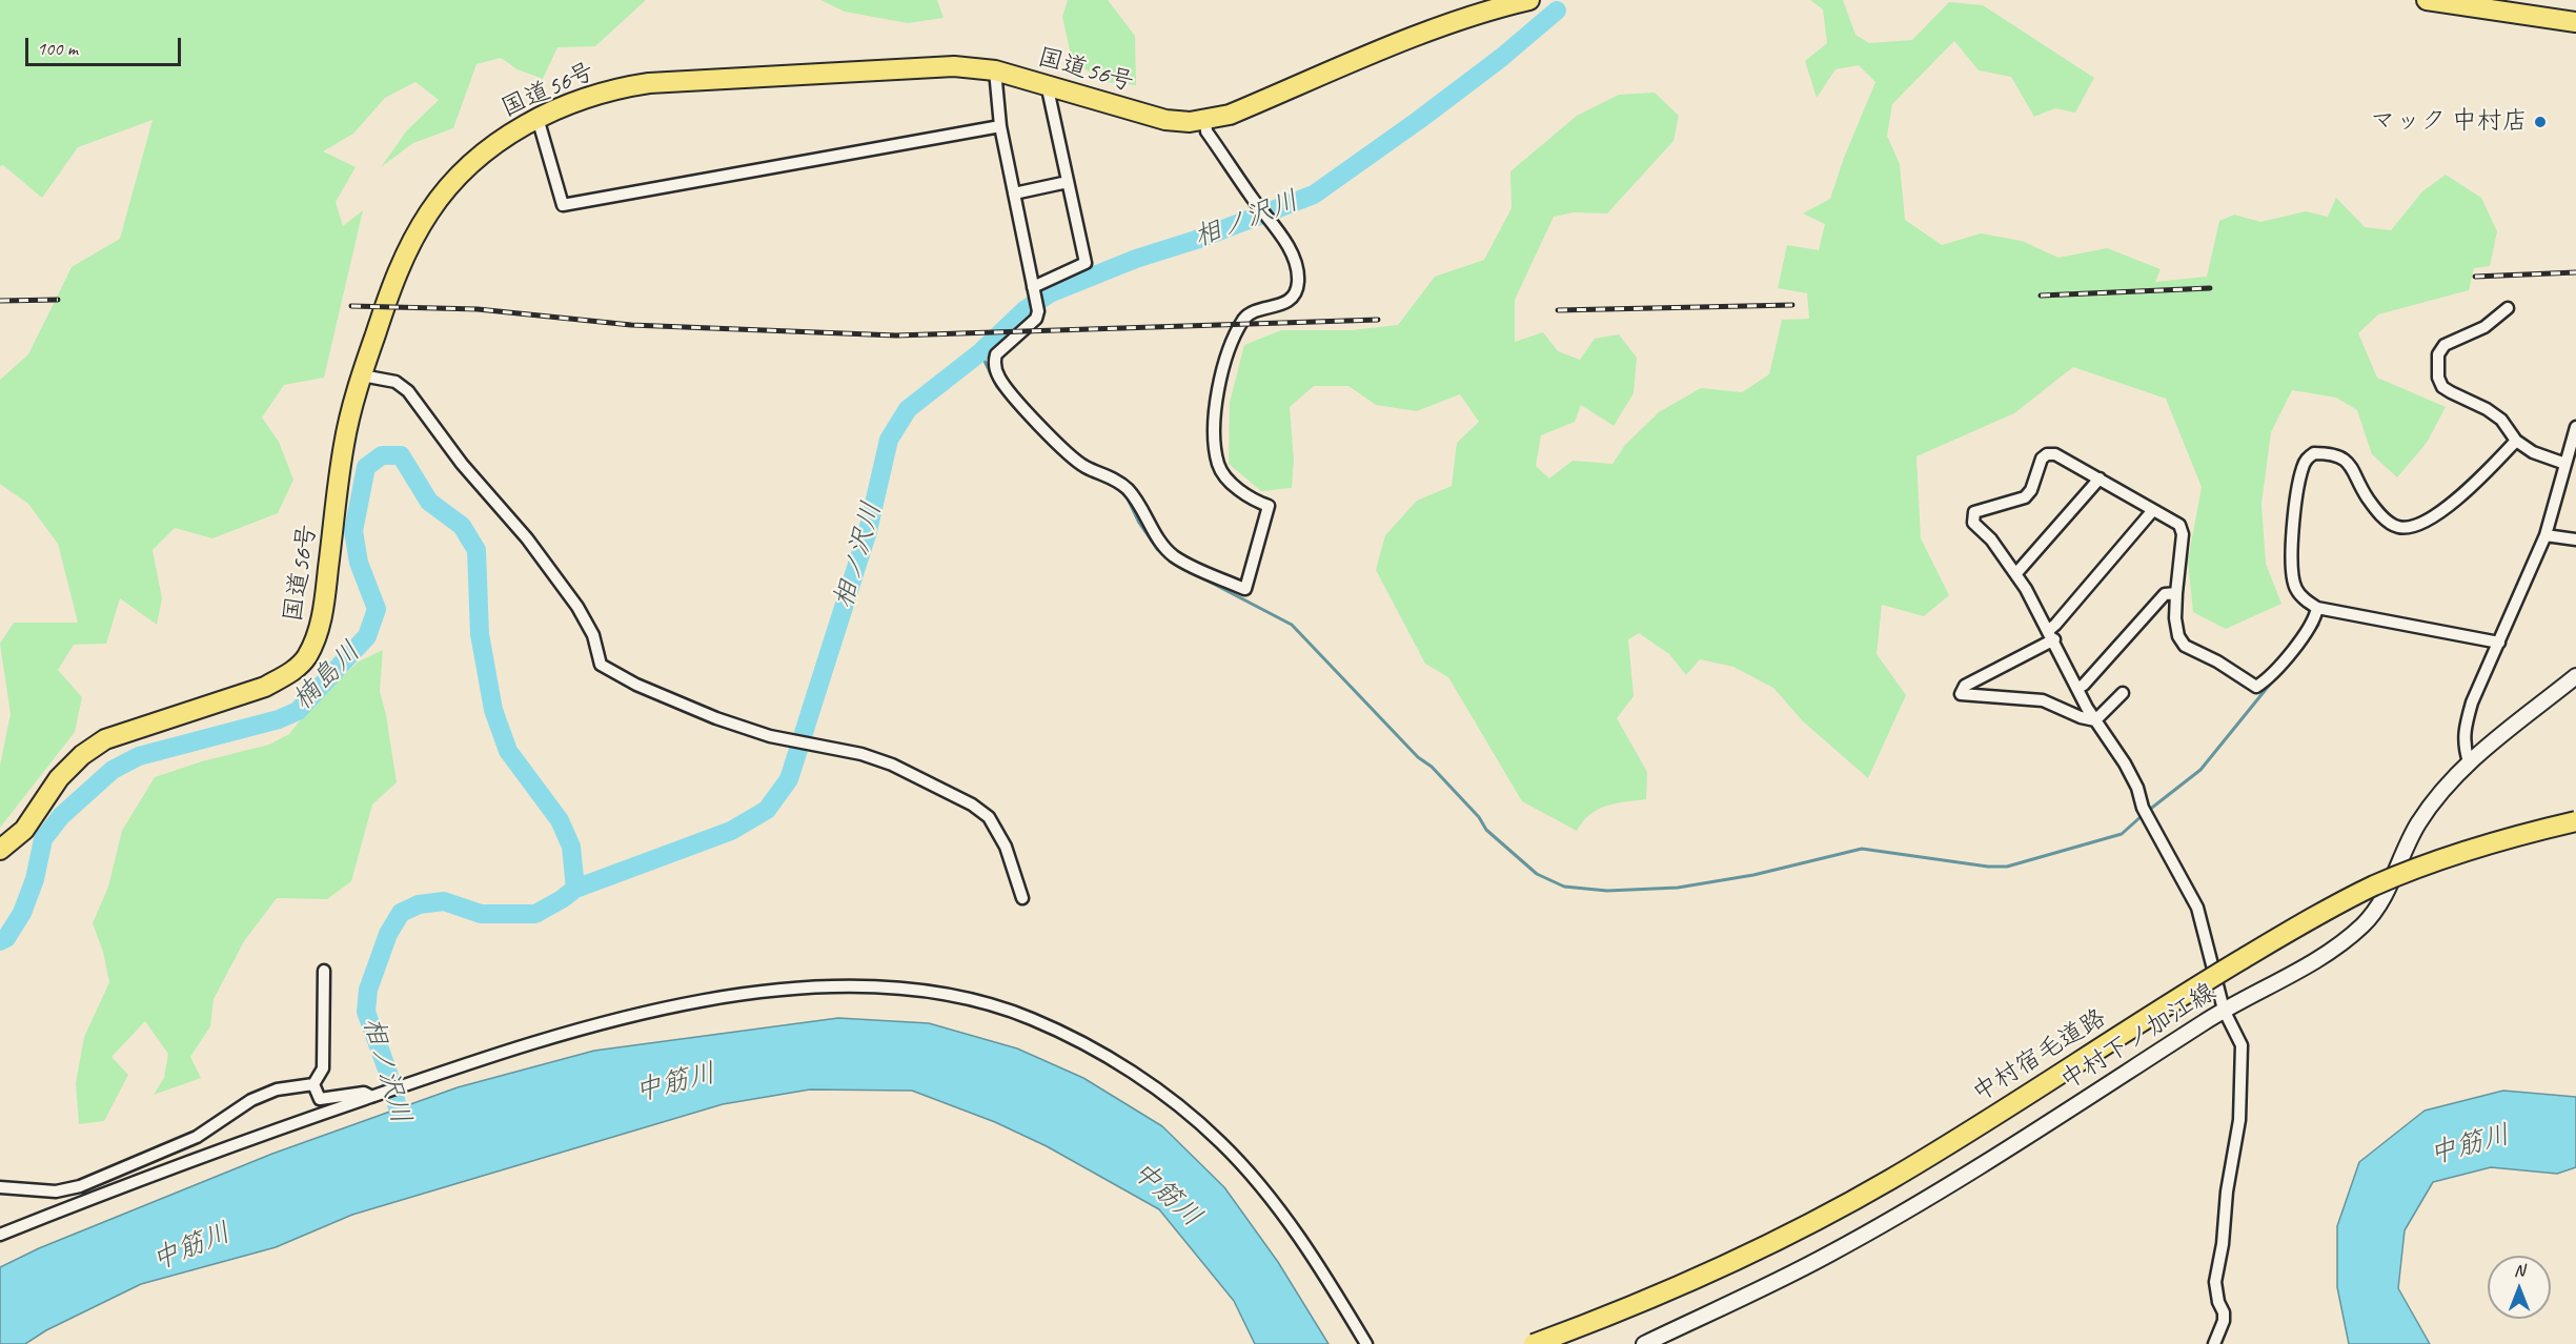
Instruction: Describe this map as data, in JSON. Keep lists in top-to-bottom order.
{
  "streets": {
    "highway": ["国道56号", "中村宿毛道路"],
    "main road": ["中村下ノ加江線"]
  },
  "water": ["相ノ沢川", "楠島川", "中筋川"],
  "places": ["マック 中村店"],
  "scale_bar": "100 m",
  "north": "top"
}
